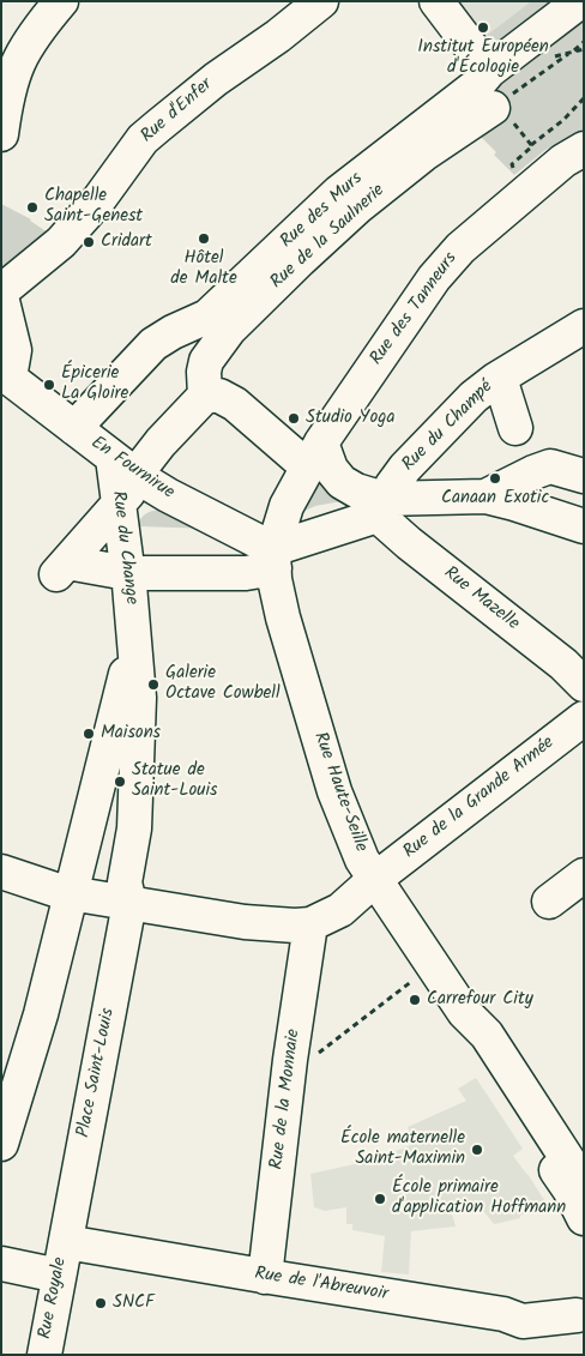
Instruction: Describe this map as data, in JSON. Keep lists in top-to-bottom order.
{
  "streets": {
    "street": [
      "Rue d'Enfer",
      "Rue des Murs",
      "Rue de la Saulnerie",
      "Rue des Tanneurs",
      "Rue du Champé",
      "En Fournirue",
      "Rue du Change",
      "Rue Mazelle",
      "Rue Haute-Seille",
      "Rue de la Grande Armée",
      "Place Saint-Louis",
      "Rue de la Monnaie",
      "Rue de l'Abreuvoir",
      "Rue Royale"
    ]
  },
  "crossings": [
    ["Rue des Murs", "En Fournirue"],
    ["Rue des Tanneurs", "En Fournirue"],
    ["Rue des Tanneurs", "Rue Haute-Seille"],
    ["Rue du Champé", "Rue Mazelle"],
    ["En Fournirue", "Rue Haute-Seille"],
    ["Rue du Change", "Place Saint-Louis"],
    ["Rue Haute-Seille", "Rue de la Grande Armée"],
    ["Rue de la Grande Armée", "Rue de la Monnaie"],
    ["Place Saint-Louis", "Rue de l'Abreuvoir"],
    ["Place Saint-Louis", "Rue Royale"],
    ["Rue de la Monnaie", "Rue de l'Abreuvoir"],
    ["Rue de l'Abreuvoir", "Rue Royale"]
  ],
  "places": [
    "Institut Européen d'Écologie",
    "Chapelle Saint-Genest",
    "Hôtel de Malte",
    "Cridart",
    "Épicerie La Gloire",
    "Studio Yoga",
    "Canaan Exotic",
    "Galerie Octave Cowbell",
    "Maisons",
    "Statue de Saint-Louis",
    "Carrefour City",
    "École maternelle Saint-Maximin",
    "École primaire d'application Hoffmann",
    "SNCF"
  ]
}
